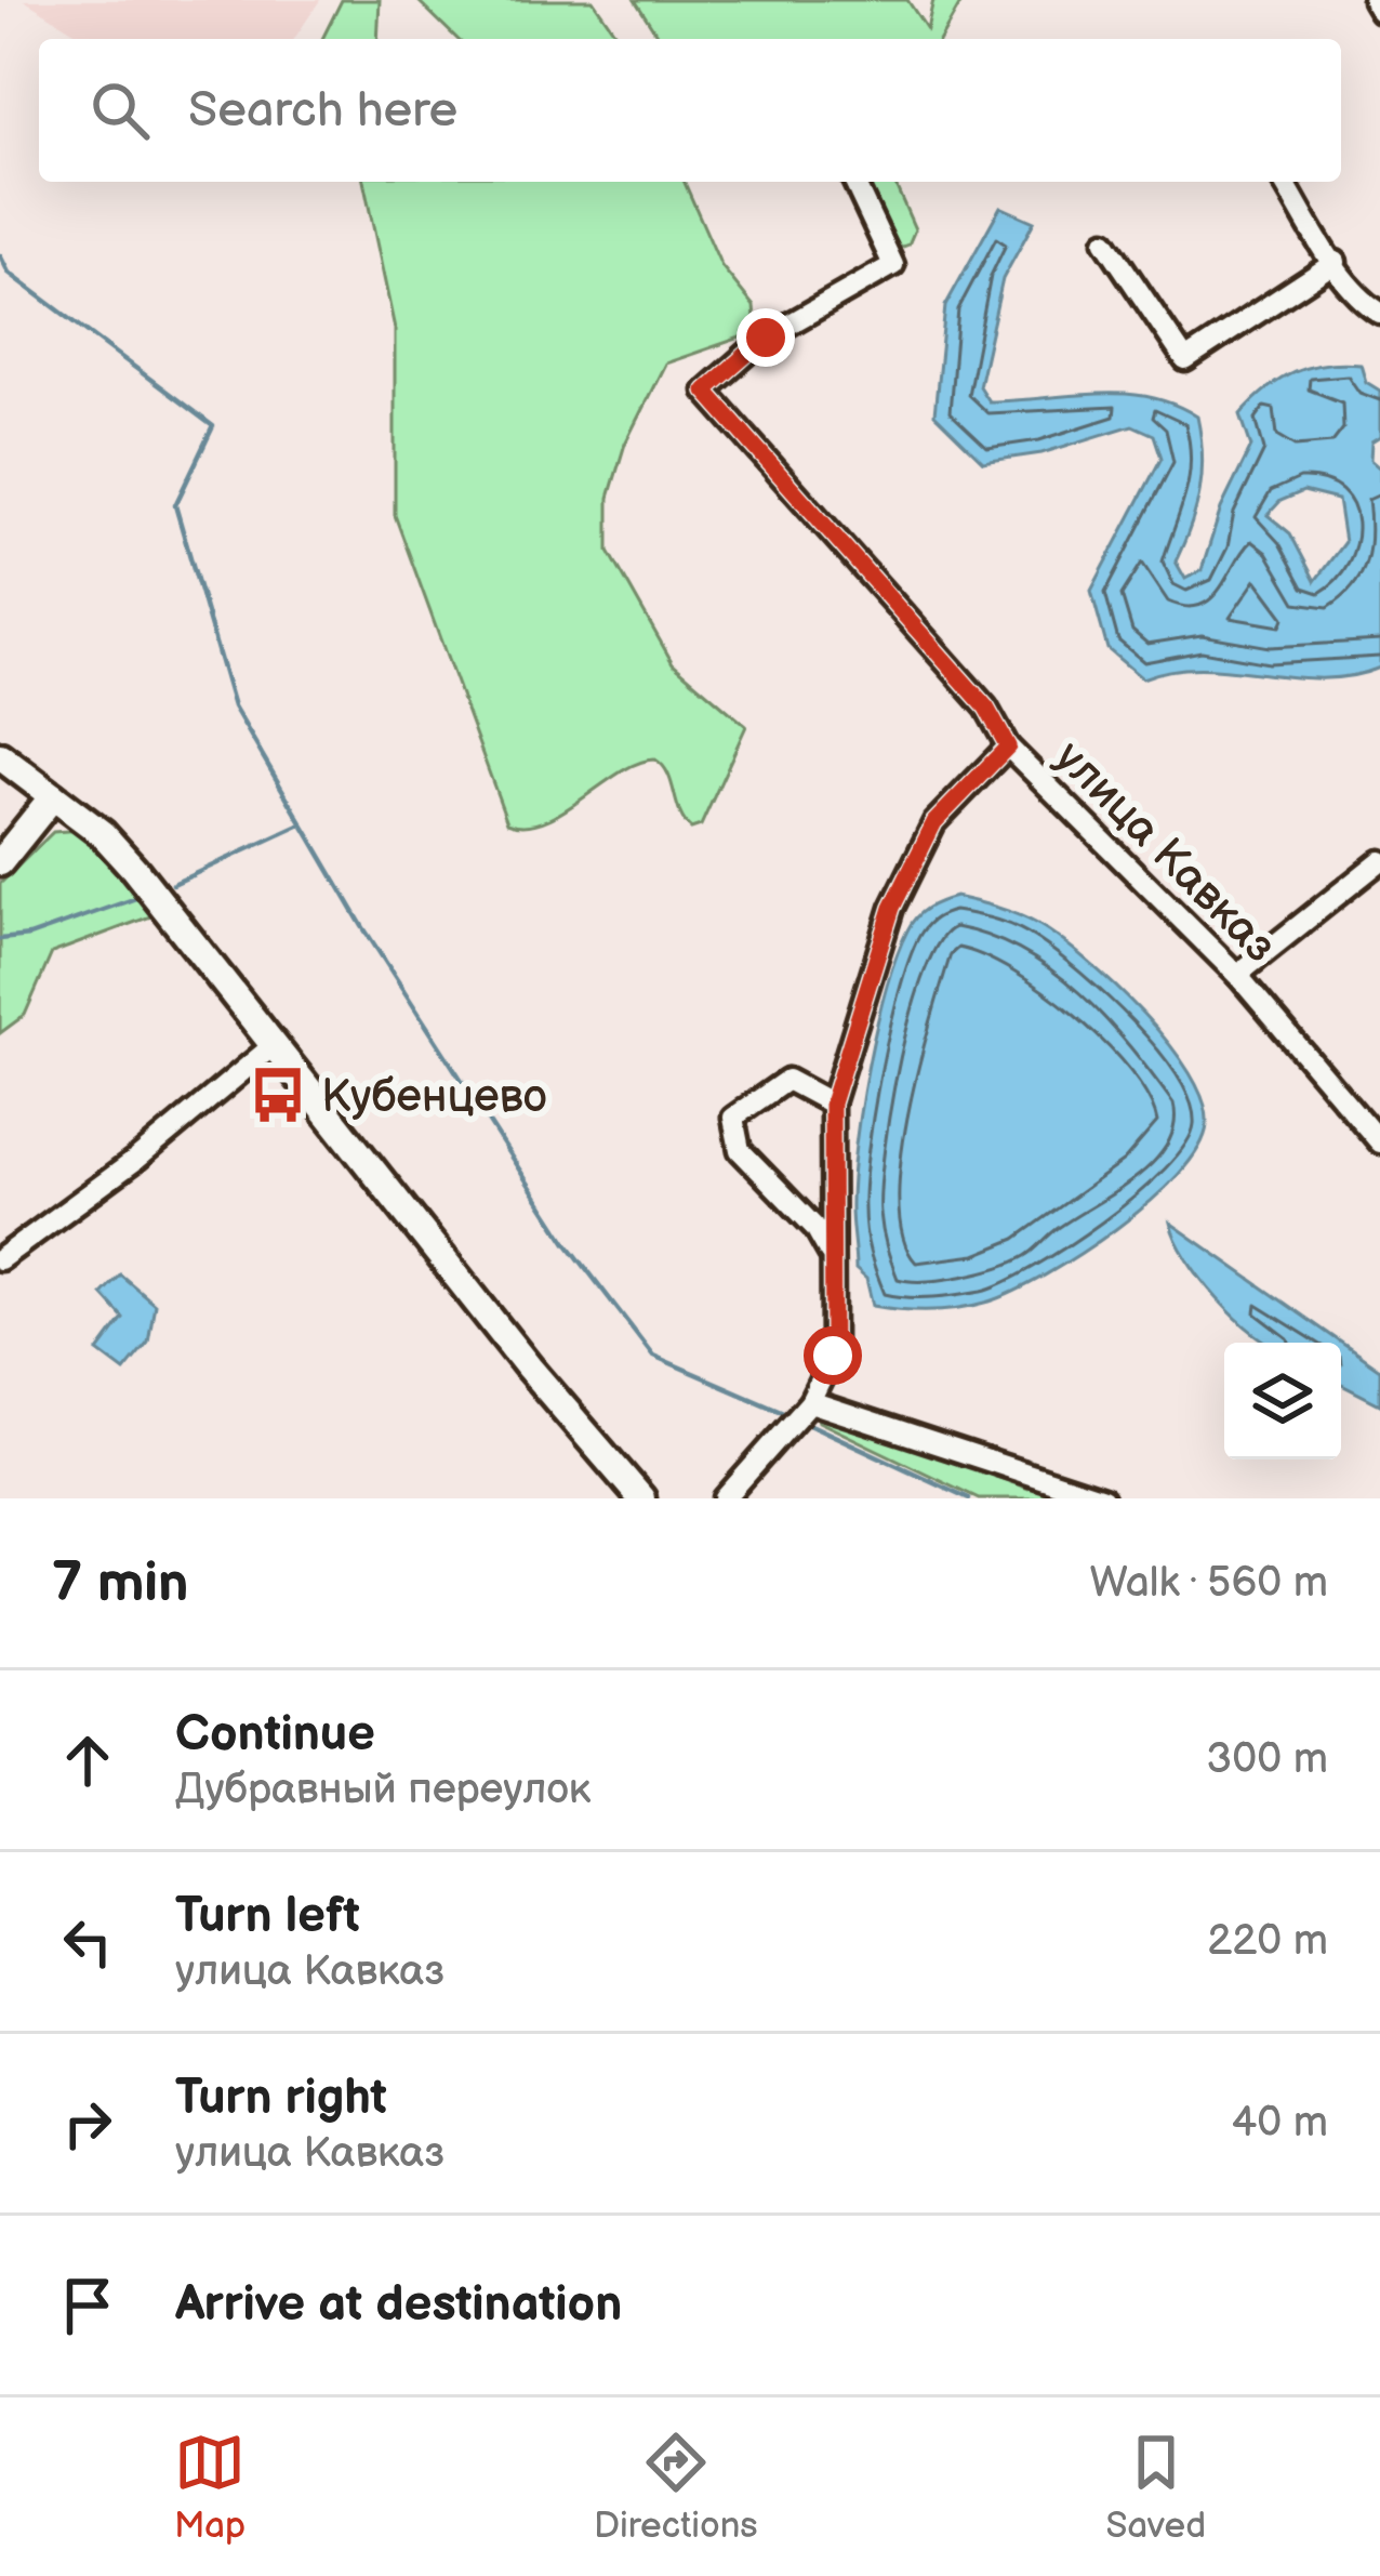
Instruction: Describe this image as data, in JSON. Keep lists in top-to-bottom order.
{
  "streets": {
    "street": ["улица Кавказ"]
  },
  "places": {
    "bus stop": ["Кубенцево"]
  },
  "page": {
    "search": "Search here",
    "heading": ["7 min", "Walk · 560 m"],
    "list": [
      ["Continue", "Дубравный переулок", "300 m"],
      ["Turn left", "улица Кавказ", "220 m"],
      ["Turn right", "улица Кавказ", "40 m"],
      "Arrive at destination"
    ],
    "nav": ["Map", "Directions", "Saved"]
  }
}
